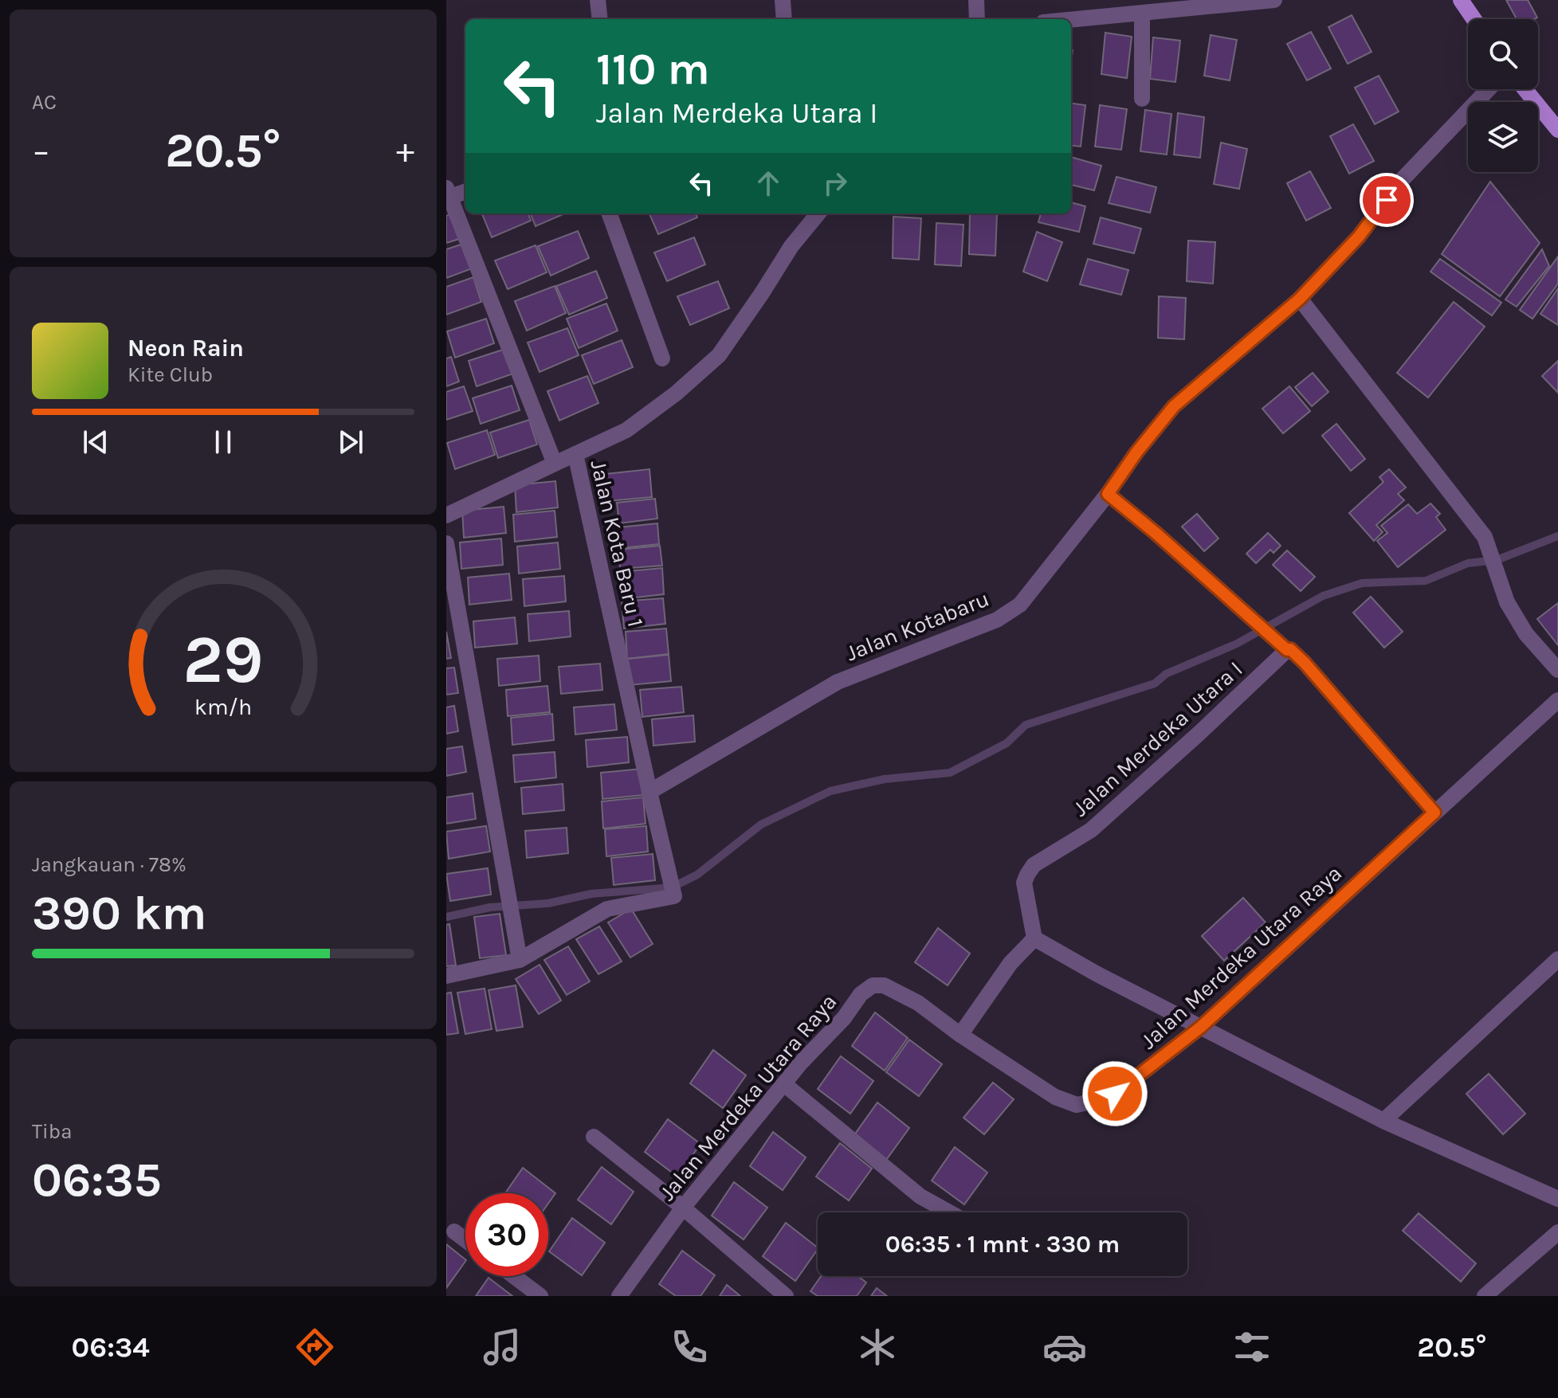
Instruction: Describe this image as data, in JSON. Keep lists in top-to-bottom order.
{
  "streets": {
    "street": [
      "Jalan Kota Baru 1",
      "Jalan Kotabaru",
      "Jalan Merdeka Utara I",
      "Jalan Merdeka Utara Raya"
    ]
  },
  "crossings": [
    ["Jalan Kota Baru 1", "Jalan Kotabaru"]
  ],
  "page": {
    "tile": [
      "AC",
      ["Jangkauan · 78%", "390 km"],
      ["Tiba", "06:35"]
    ],
    "turn": ["110 m", "Jalan Merdeka Utara I"],
    "heat": ["−", "20.5°", "+"],
    "song": ["Neon Rain", "Kite Club"],
    "limit": "30",
    "trip": "06:35 · 1 mnt · 330 m",
    "tabs": ["06:34", "20.5°"],
    "gauge": ["29", "km/h"]
  }
}
